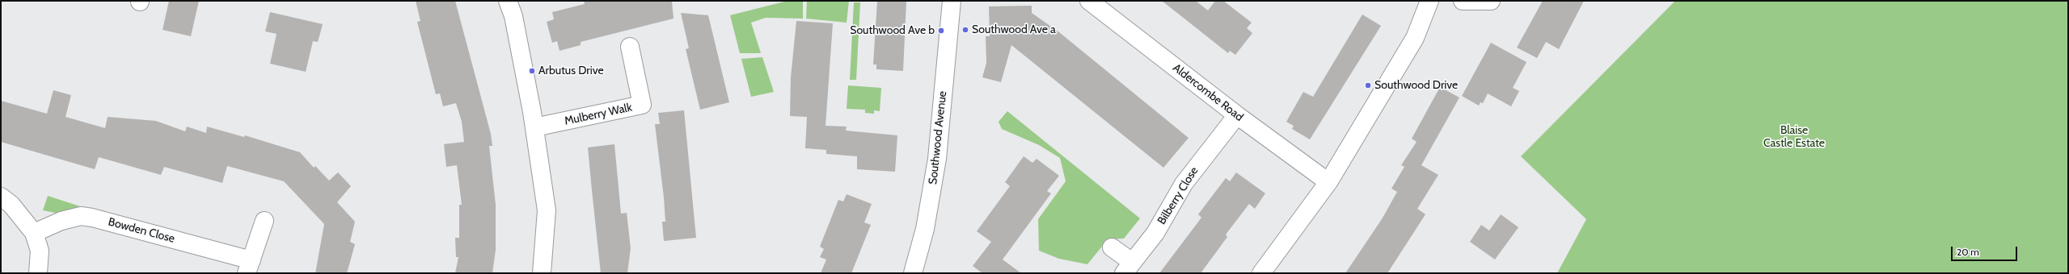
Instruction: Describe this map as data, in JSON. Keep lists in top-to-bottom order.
{
  "streets": {
    "street": [
      "Aldercombe Road",
      "Mulberry Walk",
      "Southwood Avenue",
      "Bilberry Close",
      "Bowden Close"
    ]
  },
  "crossings": [
    ["Aldercombe Road", "Bilberry Close"]
  ],
  "parks": ["Blaise Castle Estate"],
  "places": [
    "Southwood Ave a",
    "Southwood Ave b",
    "Arbutus Drive",
    "Southwood Drive"
  ],
  "scale_bar": "20 m"
}
